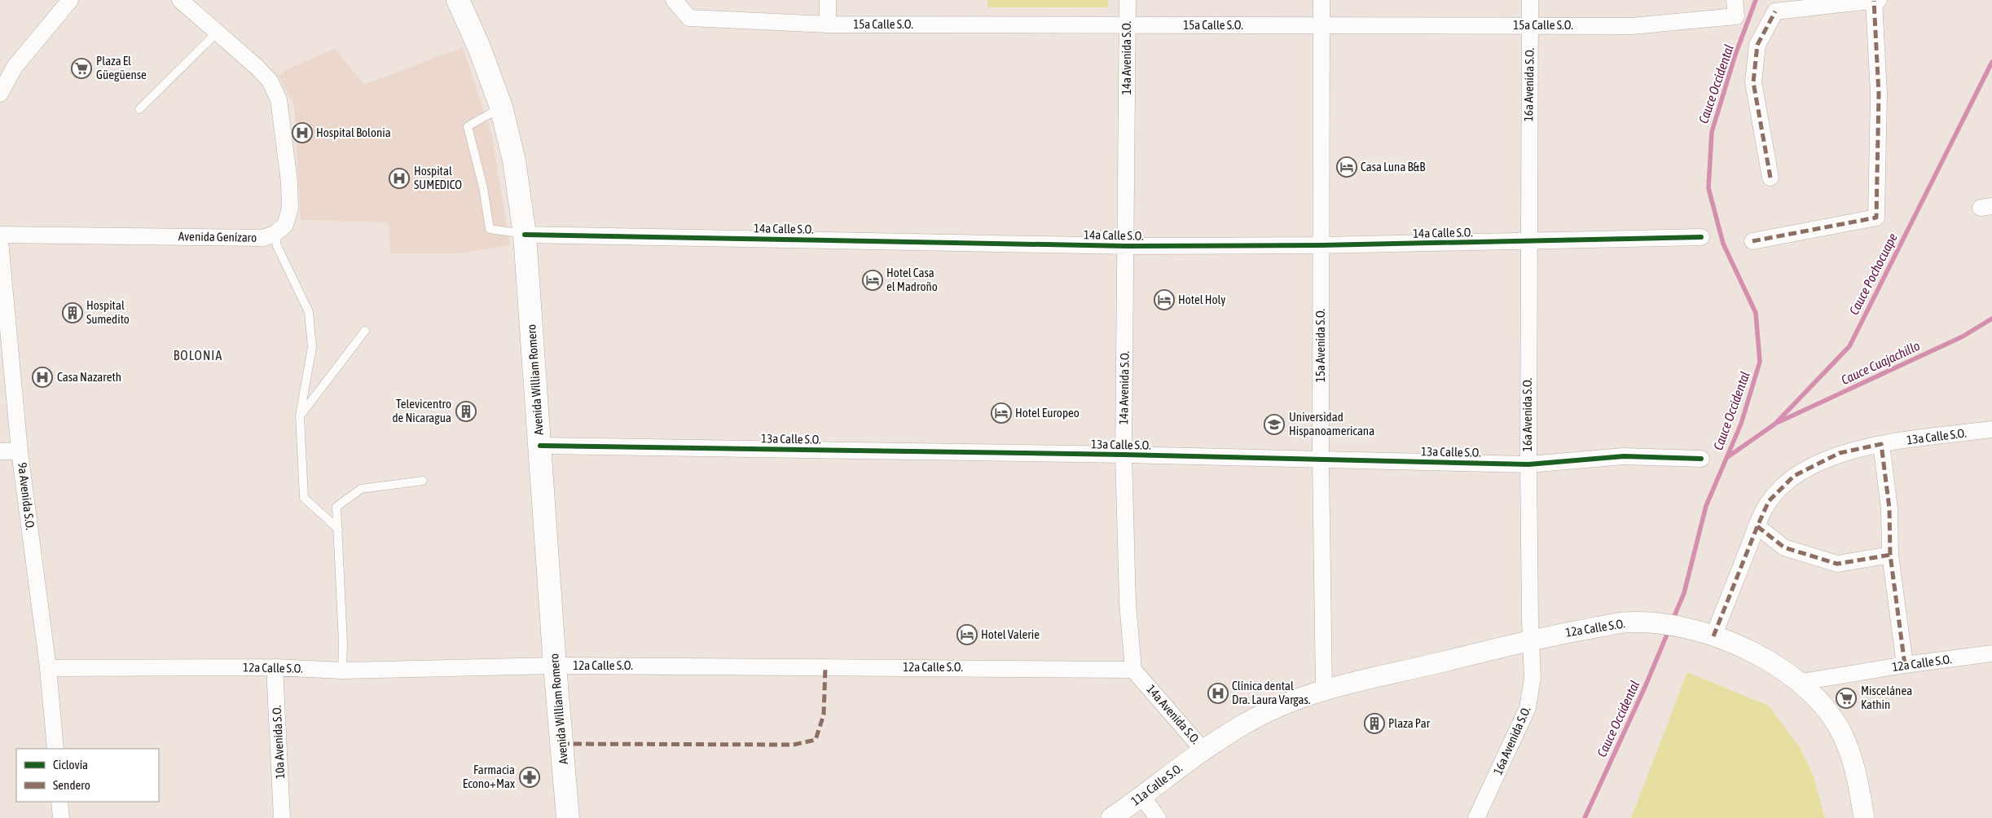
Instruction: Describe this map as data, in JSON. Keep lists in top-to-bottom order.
{
  "streets": {
    "main road": ["Avenida William Romero"],
    "street": [
      "15a Calle S.O.",
      "14a Avenida S.O.",
      "16a Avenida S.O.",
      "14a Calle S.O.",
      "Avenida Genízaro",
      "15a Avenida S.O.",
      "13a Calle S.O.",
      "9a Avenida S.O.",
      "12a Calle S.O.",
      "10a Avenida S.O.",
      "11a Calle S.O."
    ]
  },
  "crossings": [
    ["15a Calle S.O.", "14a Avenida S.O."],
    ["15a Calle S.O.", "16a Avenida S.O."],
    ["15a Calle S.O.", "15a Avenida S.O."],
    ["14a Avenida S.O.", "14a Calle S.O."],
    ["14a Avenida S.O.", "13a Calle S.O."],
    ["14a Avenida S.O.", "12a Calle S.O."],
    ["14a Avenida S.O.", "11a Calle S.O."],
    ["16a Avenida S.O.", "14a Calle S.O."],
    ["16a Avenida S.O.", "13a Calle S.O."],
    ["16a Avenida S.O.", "12a Calle S.O."],
    ["14a Calle S.O.", "15a Avenida S.O."],
    ["14a Calle S.O.", "Avenida William Romero"],
    ["15a Avenida S.O.", "13a Calle S.O."],
    ["15a Avenida S.O.", "12a Calle S.O."],
    ["Avenida William Romero", "13a Calle S.O."],
    ["Avenida William Romero", "12a Calle S.O."],
    ["13a Calle S.O.", "12a Calle S.O."],
    ["9a Avenida S.O.", "12a Calle S.O."],
    ["12a Calle S.O.", "10a Avenida S.O."],
    ["12a Calle S.O.", "11a Calle S.O."]
  ],
  "districts": ["BOLONIA"],
  "water": ["Cauce Occidental", "Cauce Pochocuape", "Cauce Cuajachillo"],
  "places": {
    "supermarket": ["Plaza El Güegüense", "Miscelánea Kathin"],
    "hospital": [
      "Hospital Bolonia",
      "Hospital SUMEDICO",
      "Casa Nazareth",
      "Clínica dental Dra. Laura Vargas."
    ],
    "hotel": [
      "Casa Luna B&B",
      "Hotel Casa el Madroño",
      "Hotel Holy",
      "Hotel Europeo",
      "Hotel Valerie"
    ],
    "building": ["Hospital Sumedito", "Televicentro de Nicaragua", "Plaza Par"],
    "school or university": ["Universidad Hispanoamericana"],
    "pharmacy": ["Farmacia Econo+Max"]
  },
  "legend": ["Ciclovía", "Sendero"]
}
